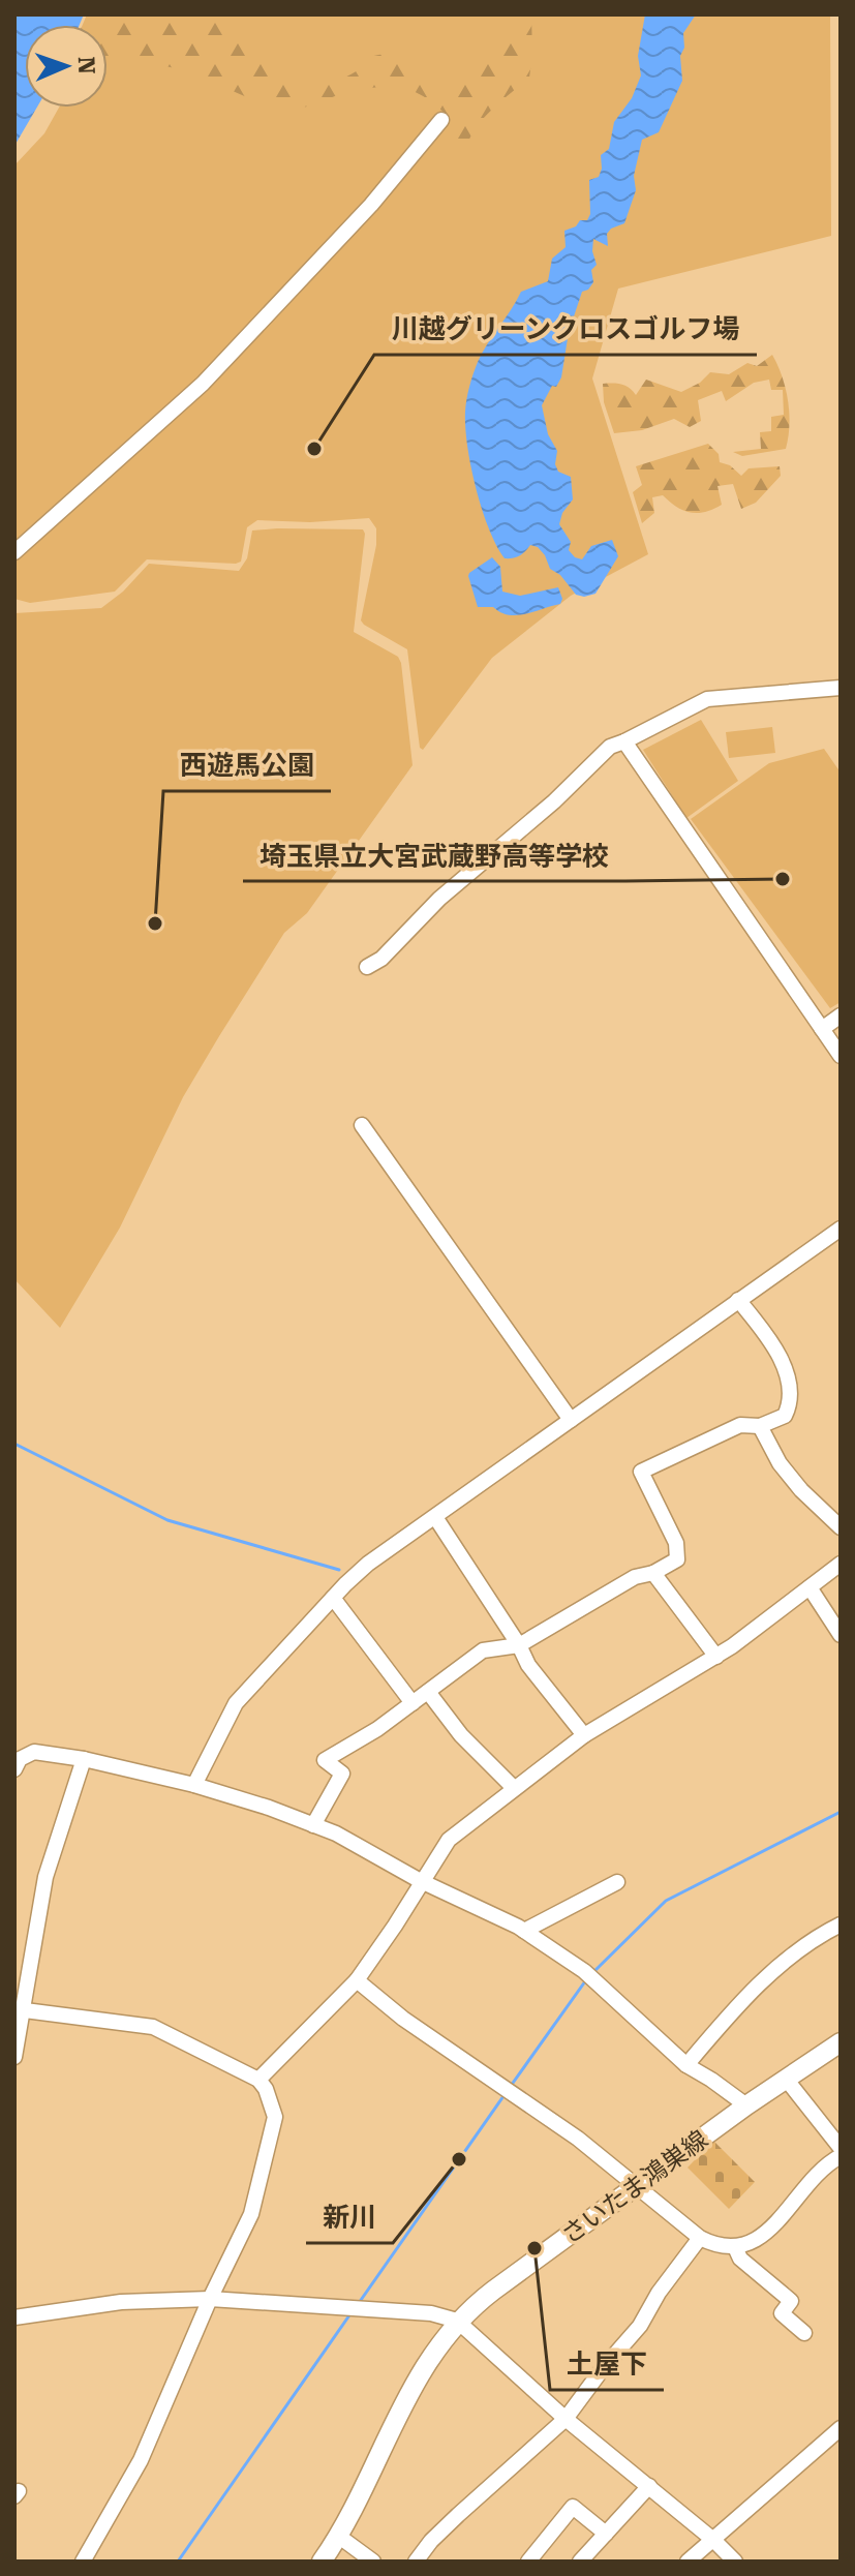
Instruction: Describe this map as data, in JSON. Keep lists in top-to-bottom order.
{
  "streets": {
    "main road": ["さいたま鴻巣線"]
  },
  "places": [
    "川越グリーンクロスゴルフ場",
    "埼玉県立大宮武蔵野高等学校",
    "西遊馬公園",
    "新川",
    "土屋下"
  ],
  "north": "right"
}
